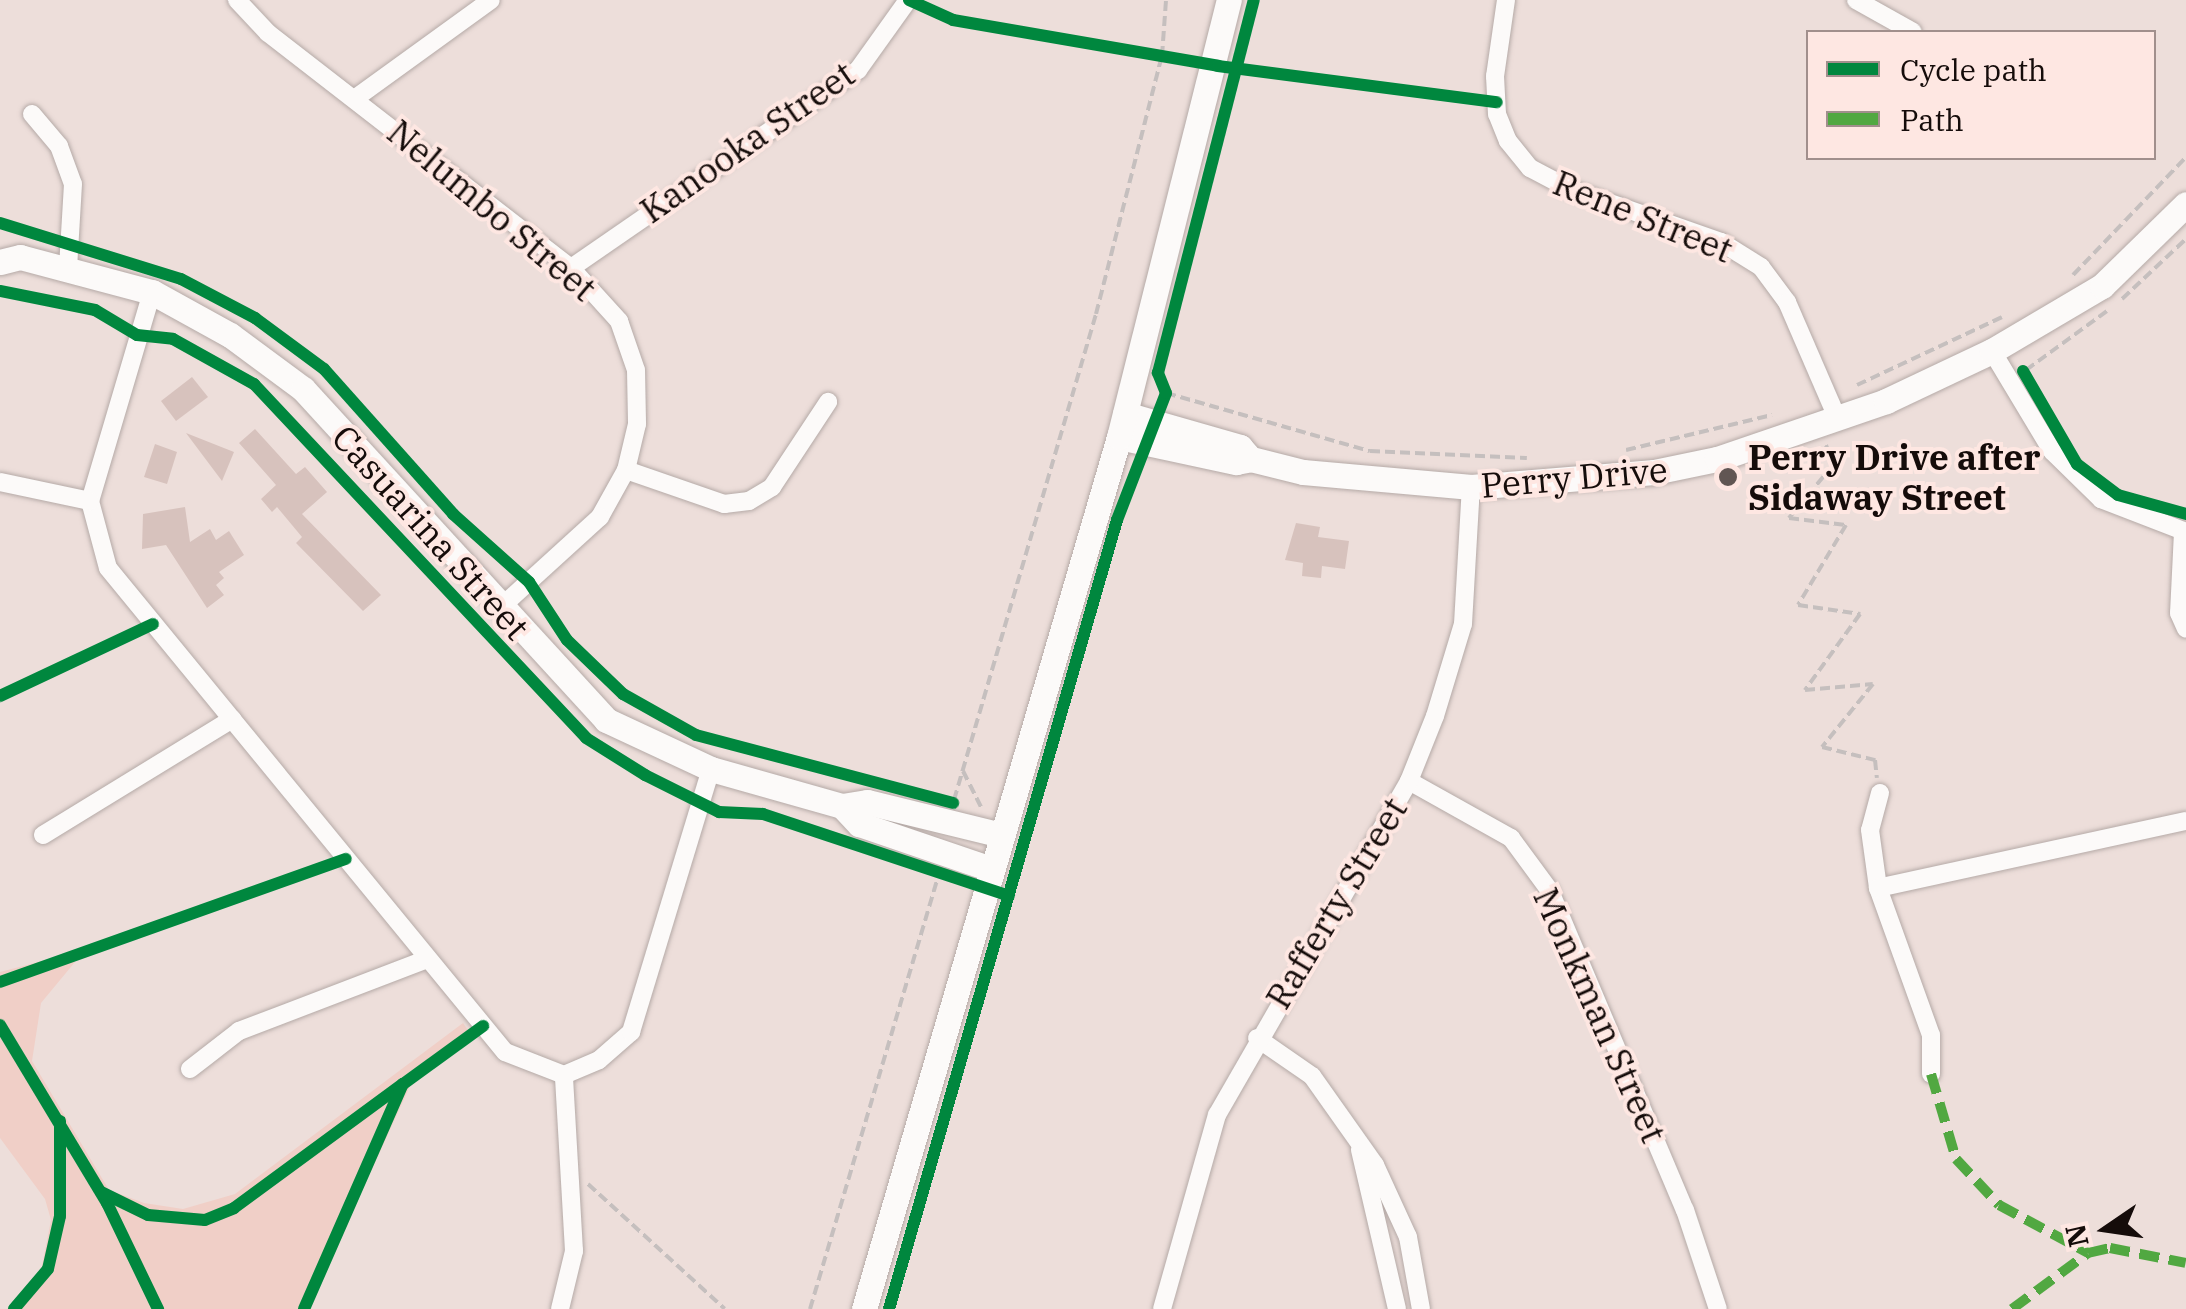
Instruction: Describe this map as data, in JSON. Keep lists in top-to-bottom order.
{
  "streets": {
    "street": [
      "Kanooka Street",
      "Nelumbo Street",
      "Rene Street",
      "Perry Drive",
      "Casuarina Street",
      "Rafferty Street",
      "Monkman Street"
    ]
  },
  "crossings": [
    ["Kanooka Street", "Nelumbo Street"],
    ["Nelumbo Street", "Casuarina Street"],
    ["Rene Street", "Perry Drive"],
    ["Perry Drive", "Rafferty Street"],
    ["Rafferty Street", "Monkman Street"]
  ],
  "places": ["Perry Drive after Sidaway Street"],
  "legend": ["Cycle path", "Path"],
  "north": "left"
}
